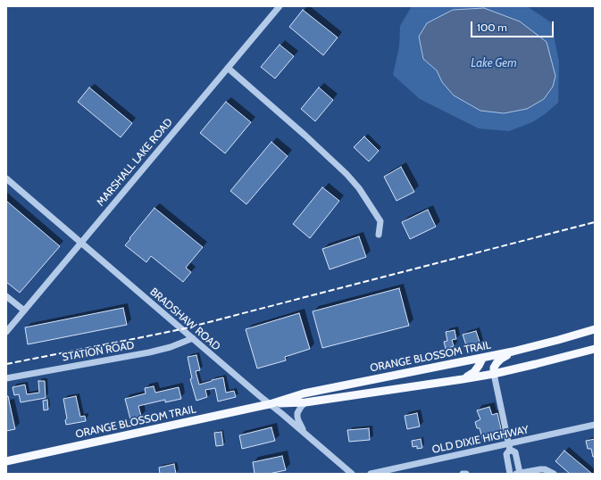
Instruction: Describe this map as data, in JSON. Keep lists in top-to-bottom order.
{
  "streets": {
    "main road": ["ORANGE BLOSSOM TRAIL"],
    "street": [
      "MARSHALL LAKE ROAD",
      "BRADSHAW ROAD",
      "STATION ROAD",
      "OLD DIXIE HIGHWAY"
    ]
  },
  "crossings": [
    ["MARSHALL LAKE ROAD", "BRADSHAW ROAD"],
    ["BRADSHAW ROAD", "STATION ROAD"],
    ["BRADSHAW ROAD", "ORANGE BLOSSOM TRAIL"]
  ],
  "water": ["Lake Gem"],
  "scale_bar": "100 m"
}
